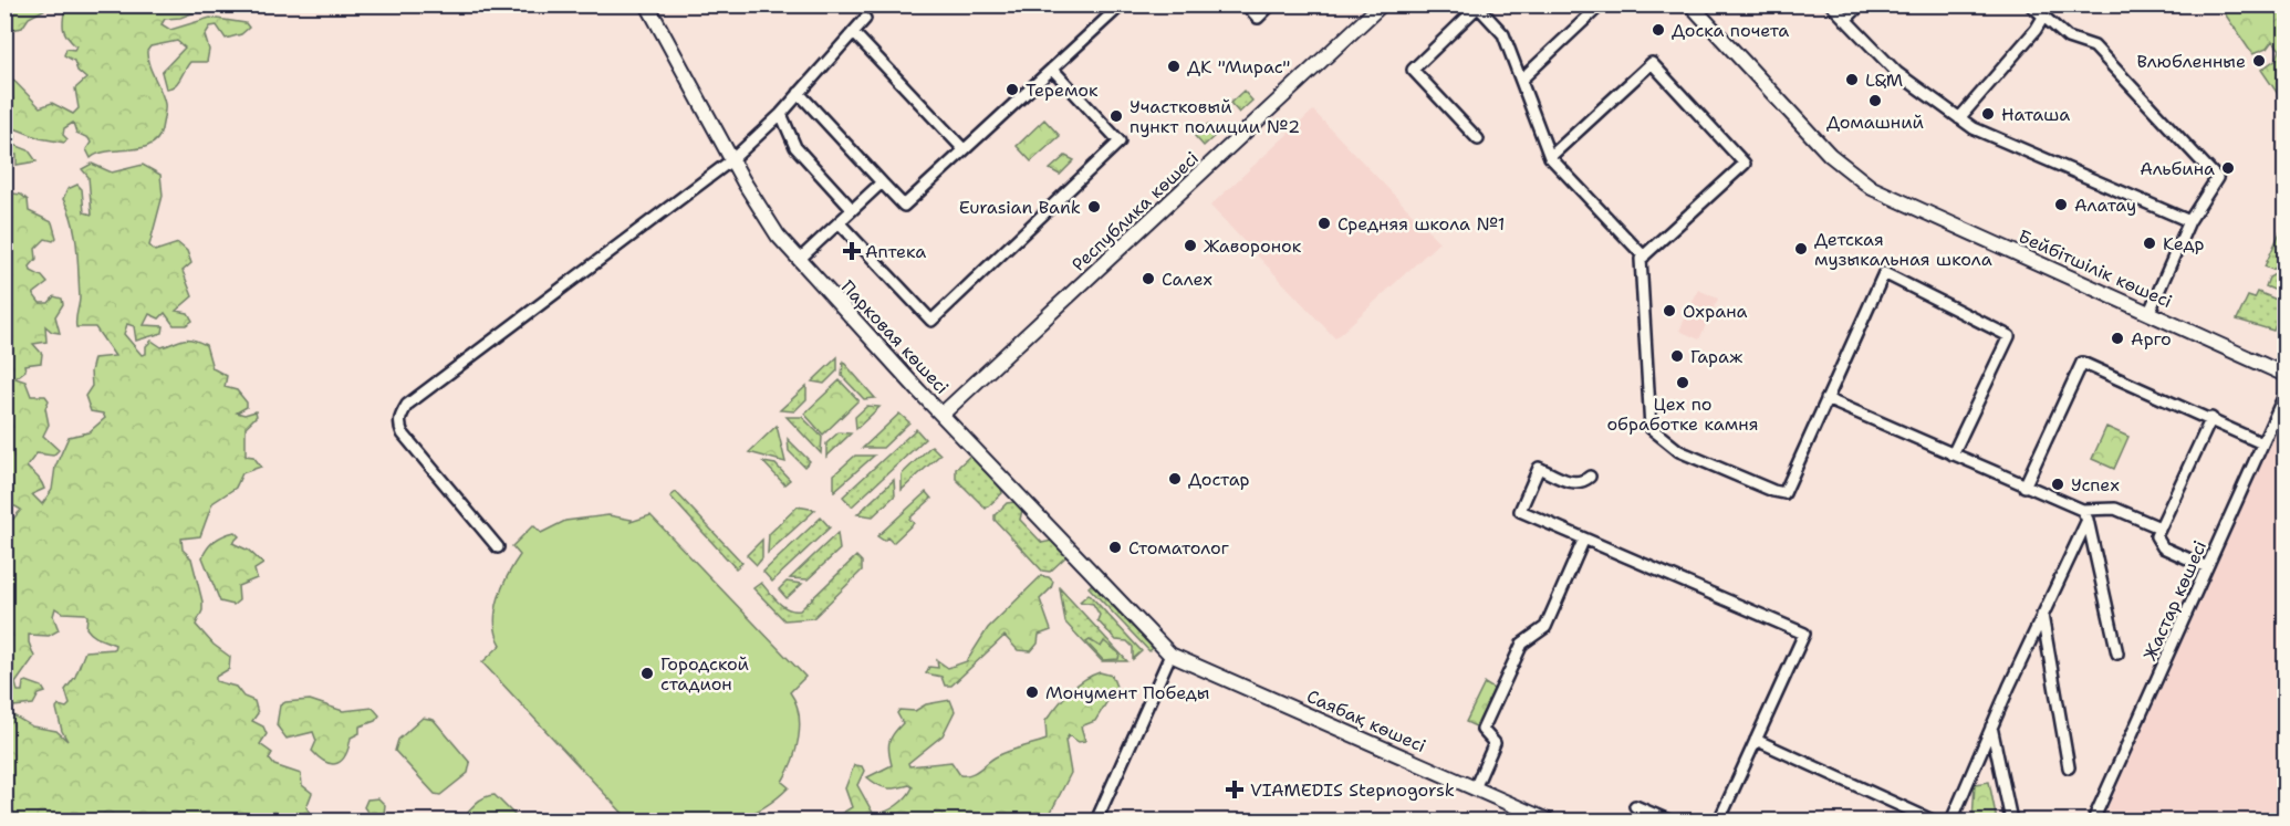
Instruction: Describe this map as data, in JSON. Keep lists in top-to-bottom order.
{
  "streets": {
    "street": [
      "Республика көшесі",
      "Бейбітшілік көшесі",
      "Парковая көшесі",
      "Жастар көшесі",
      "Саябақ көшесі"
    ]
  },
  "crossings": [
    ["Республика көшесі", "Парковая көшесі"],
    ["Парковая көшесі", "Саябақ көшесі"]
  ],
  "places": {
    "other": [
      "Доска почета",
      "Влюбленные",
      "ДК \"Мирас\"",
      "L&M",
      "Теремок",
      "Домашний",
      "Наташа",
      "Участковый пункт полиции №2",
      "Альбина",
      "Алатау",
      "Eurasian Bank",
      "Средняя школа №1",
      "Кедр",
      "Жаворонок",
      "Детская музыкальная школа",
      "Салех",
      "Охрана",
      "Арго",
      "Гараж",
      "Цех по обработке камня",
      "Достар",
      "Успех",
      "Стоматолог",
      "Городской стадион",
      "Монумент Победы"
    ],
    "health": ["Аптека", "VIAMEDIS Stepnogorsk"]
  }
}
